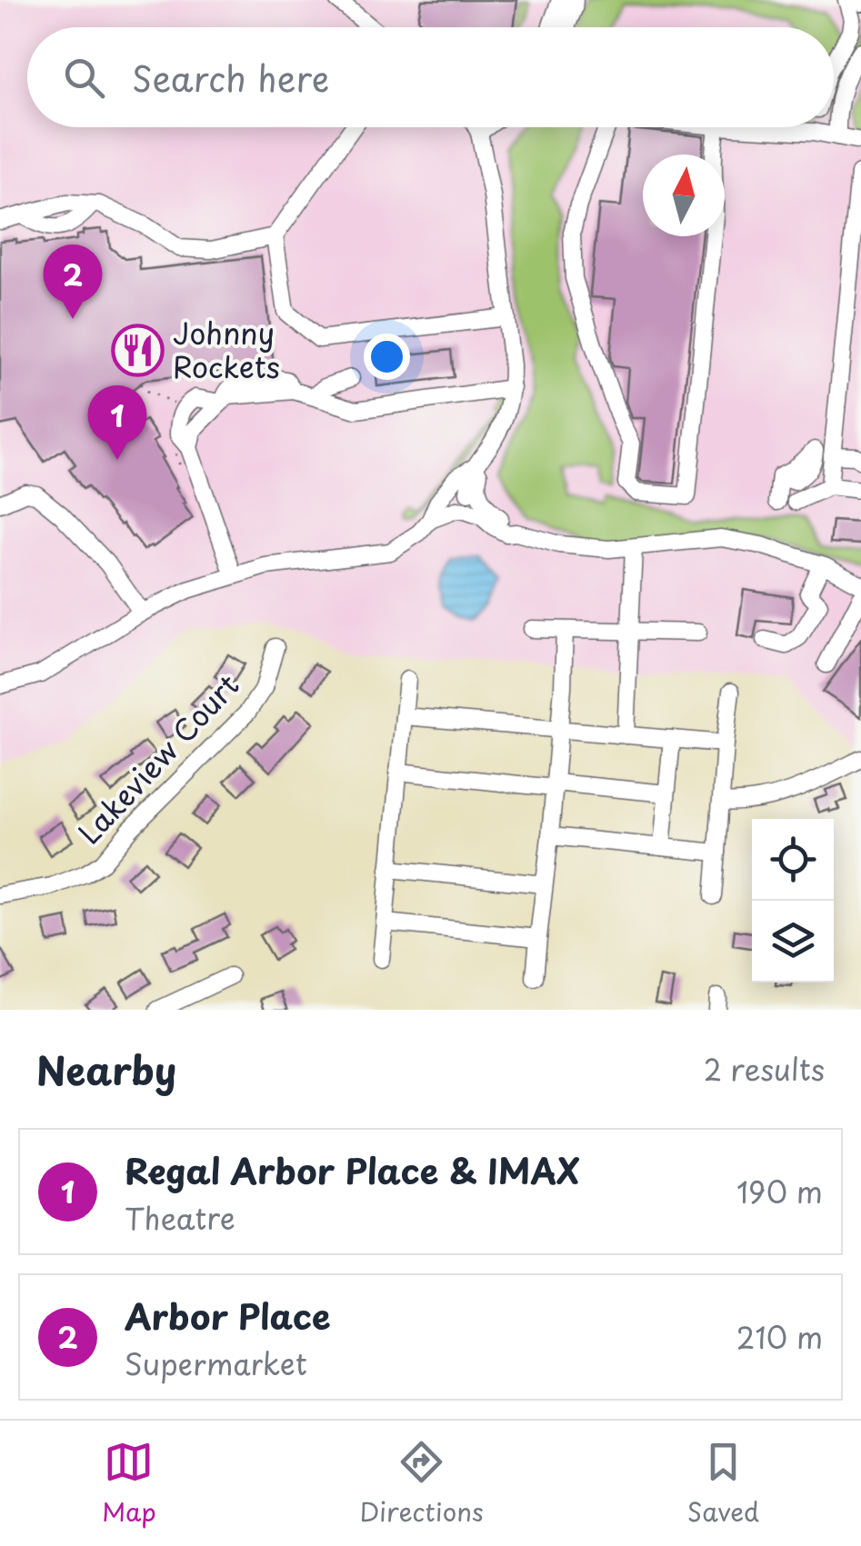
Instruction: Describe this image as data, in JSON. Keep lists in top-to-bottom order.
{
  "streets": {
    "street": ["Lakeview Court"]
  },
  "places": {
    "restaurant": ["Johnny Rockets"]
  },
  "north": "top",
  "page": {
    "search": "Search here",
    "pins": ["2", "1"],
    "heading": ["Nearby", "2 results"],
    "list": [
      {
        "mark": "1",
        "name": "Regal Arbor Place & IMAX",
        "note": "Theatre",
        "value": "190 m"
      },
      {
        "mark": "2",
        "name": "Arbor Place",
        "note": "Supermarket",
        "value": "210 m"
      }
    ],
    "nav": ["Map", "Directions", "Saved"]
  }
}
